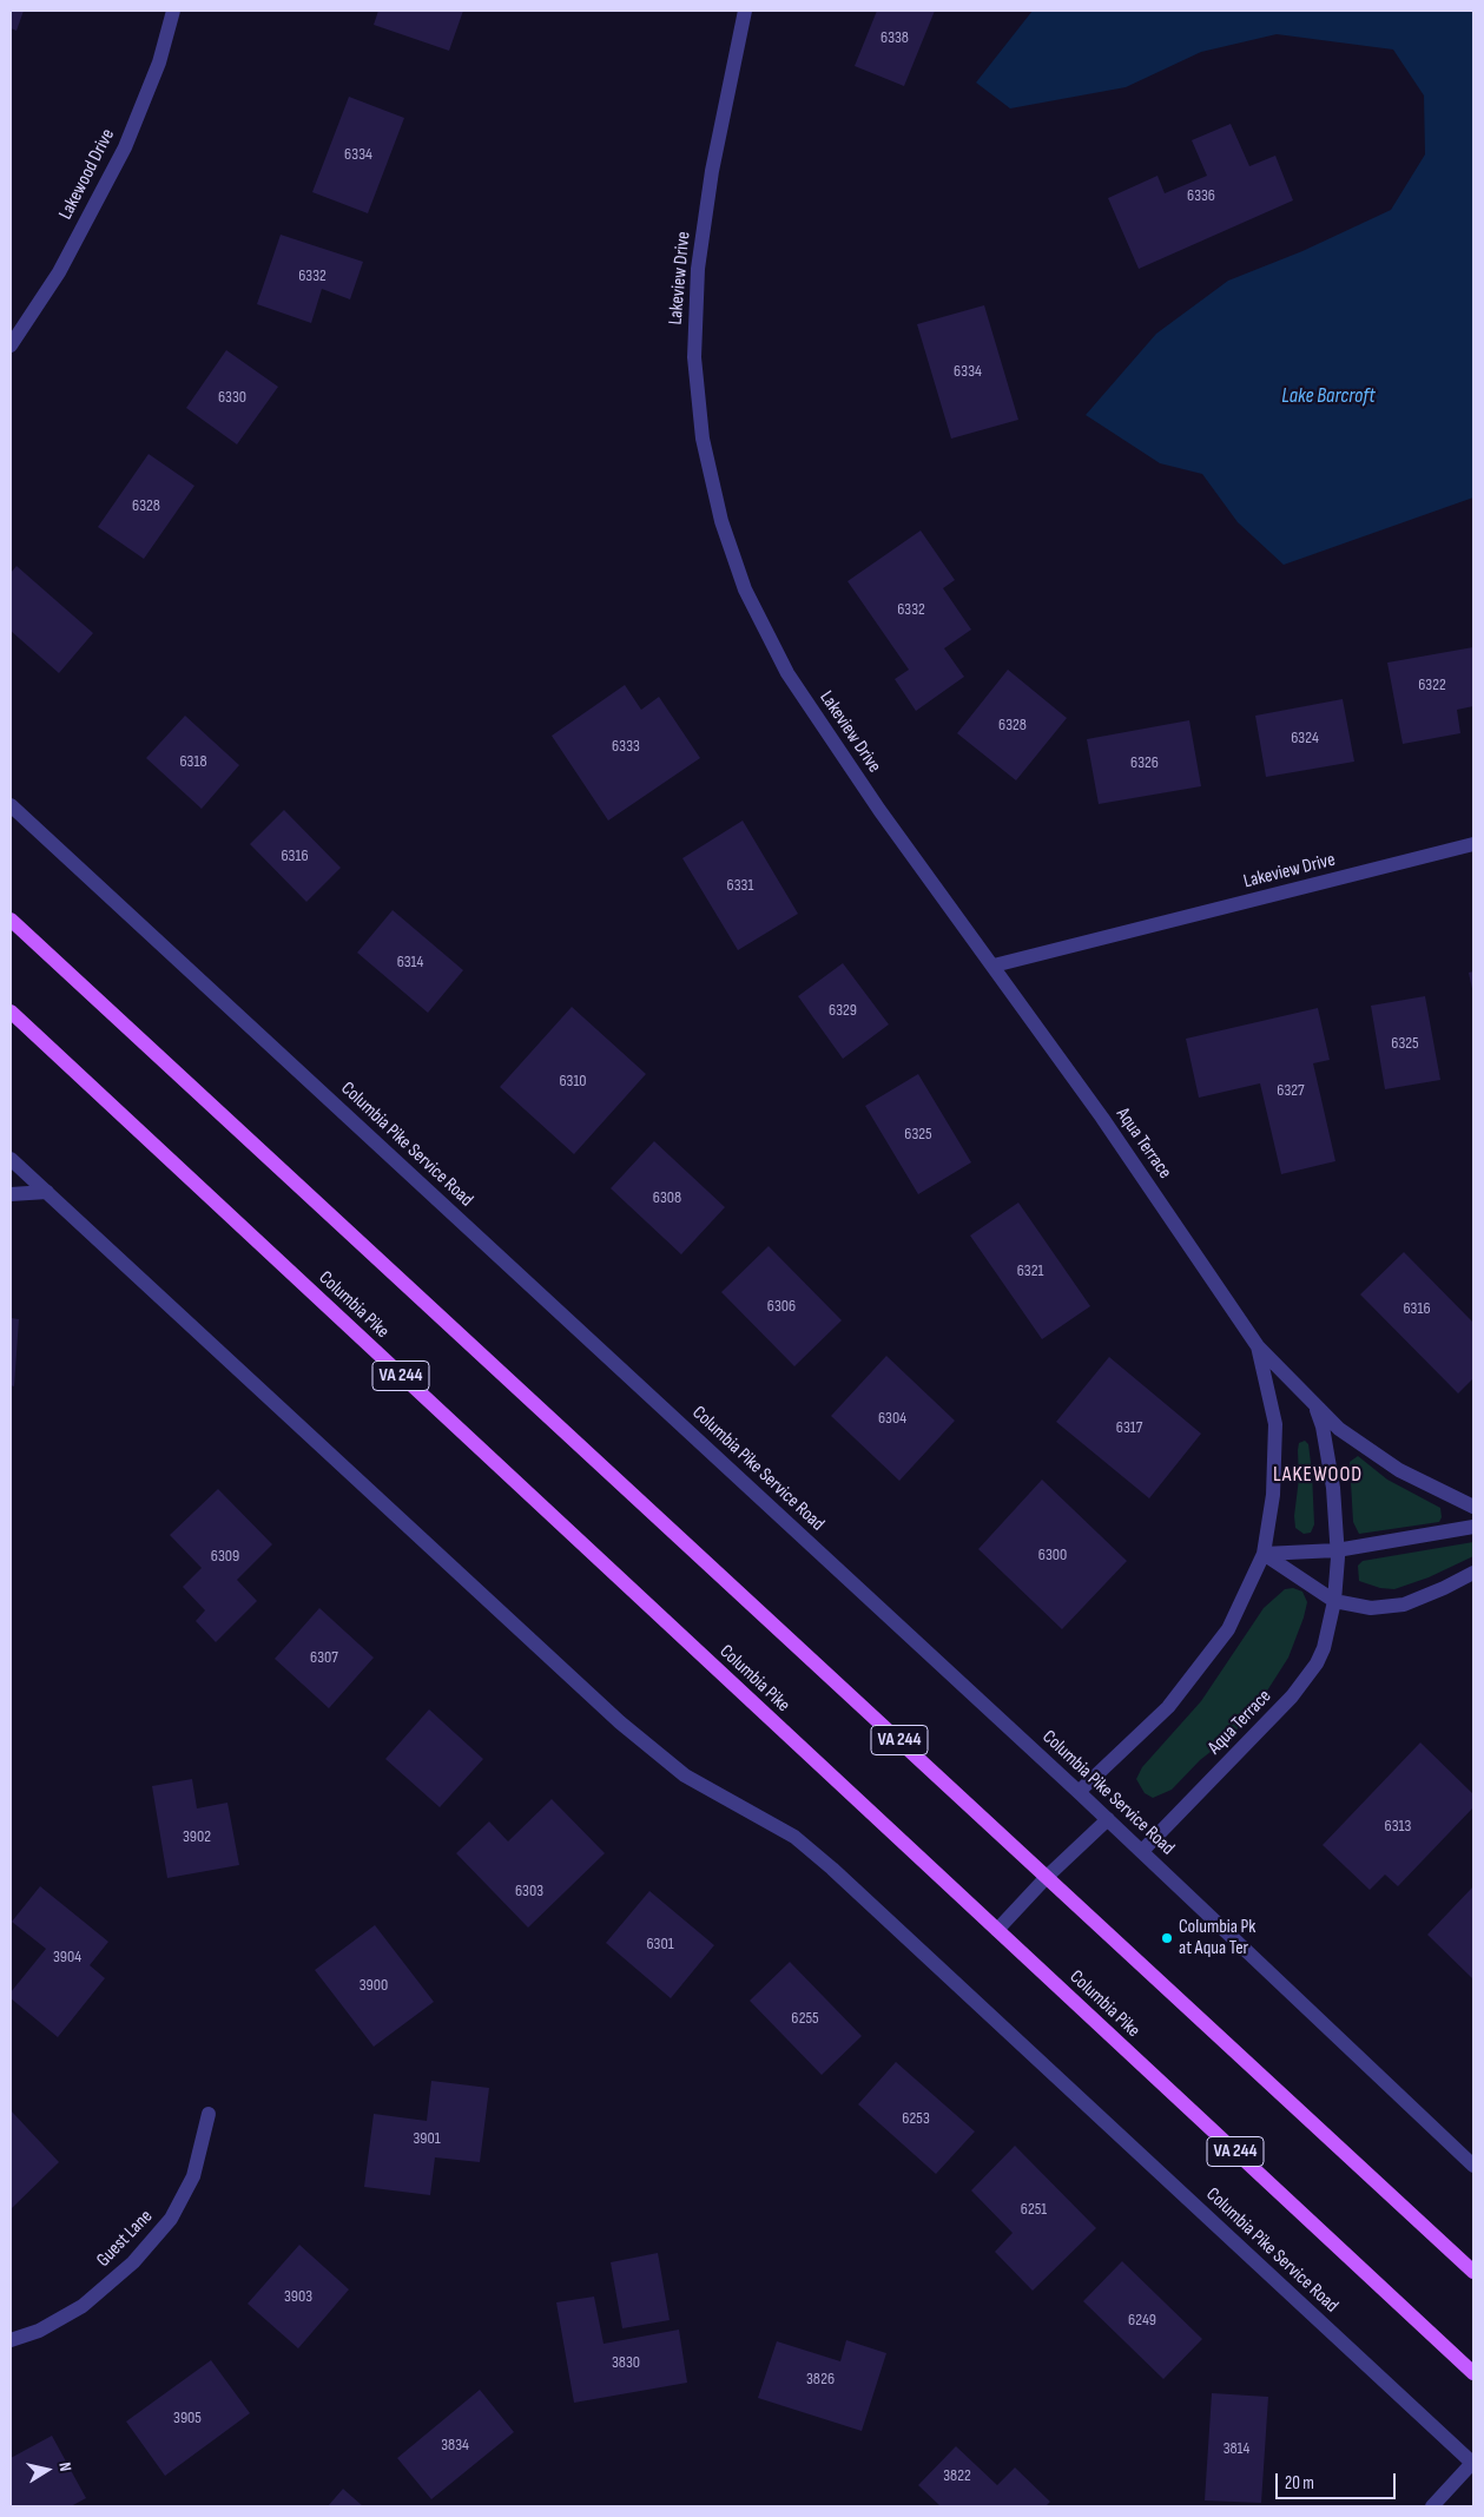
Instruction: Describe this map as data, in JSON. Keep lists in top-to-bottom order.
{
  "streets": {
    "main road": ["Columbia Pike", "VA 244"],
    "street": [
      "Lakewood Drive",
      "Lakeview Drive",
      "Aqua Terrace",
      "Columbia Pike Service Road",
      "Guest Lane"
    ]
  },
  "crossings": [
    ["Lakeview Drive", "Aqua Terrace"],
    ["Aqua Terrace", "Columbia Pike Service Road"]
  ],
  "districts": ["LAKEWOOD"],
  "water": ["Lake Barcroft"],
  "places": ["Columbia Pk at Aqua Ter"],
  "house_numbers": [
    "6338",
    "6334",
    "6336",
    "6332",
    "6334",
    "6330",
    "6328",
    "6332",
    "6322",
    "6328",
    "6324",
    "6333",
    "6318",
    "6326",
    "6316",
    "6331",
    "6314",
    "6329",
    "6325",
    "6310",
    "6327",
    "6325",
    "6308",
    "6321",
    "6306",
    "6316",
    "6304",
    "6317",
    "6300",
    "6309",
    "6307",
    "6313",
    "3902",
    "6303",
    "6301",
    "3904",
    "3900",
    "6255",
    "6253",
    "3901",
    "6251",
    "3903",
    "6249",
    "3830",
    "3826",
    "3905",
    "3834",
    "3814",
    "3822"
  ],
  "scale_bar": "20 m",
  "north": "right"
}
